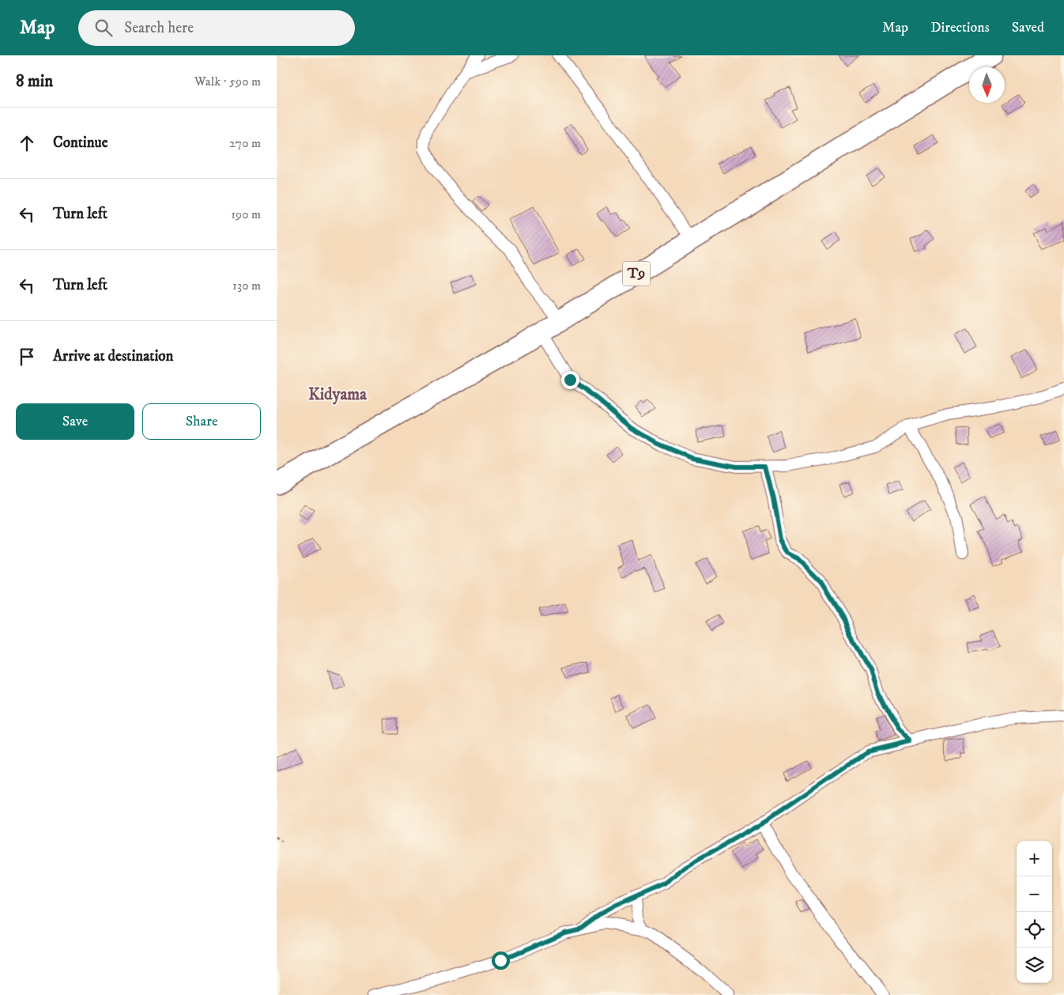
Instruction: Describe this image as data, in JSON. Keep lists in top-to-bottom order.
{
  "streets": {
    "highway": ["T9"]
  },
  "districts": ["Kidyama"],
  "north": "bottom",
  "page": {
    "header": "Map",
    "search": "Search here",
    "nav": ["Map", "Directions", "Saved"],
    "heading": ["8 min", "Walk · 590 m"],
    "list": [
      ["Continue", "270 m"],
      ["Turn left", "190 m"],
      ["Turn left", "130 m"],
      "Arrive at destination"
    ],
    "buttons": ["Save", "Share"],
    "map_buttons": ["+", "−"]
  }
}
